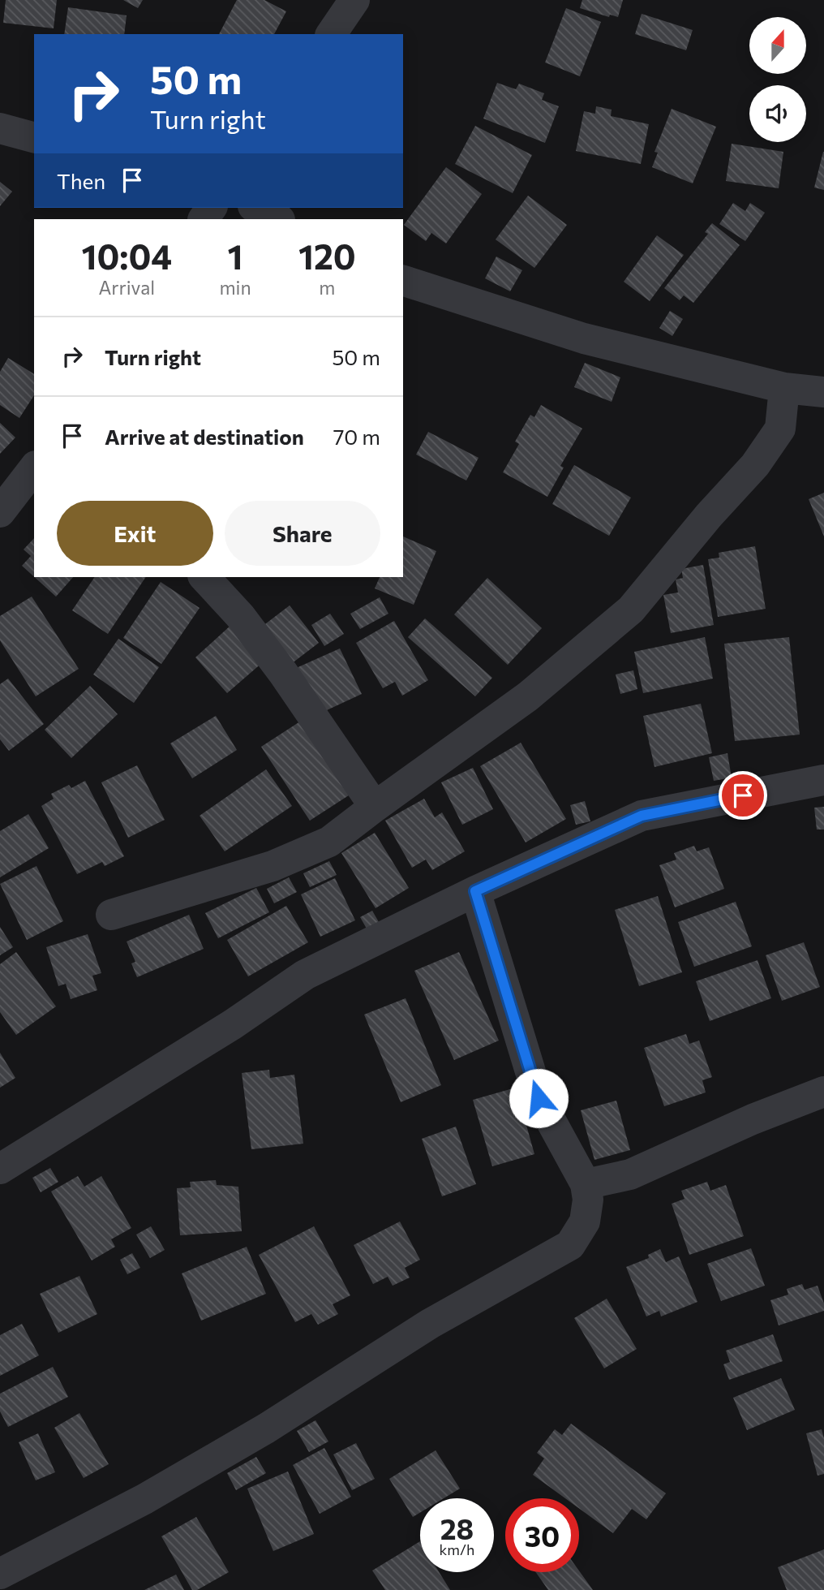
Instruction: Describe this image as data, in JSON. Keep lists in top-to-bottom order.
{
  "north": "top",
  "page": {
    "turn": ["50 m", "Turn right"],
    "then": "Then",
    "eta": [
      "10:04",
      "Arrival",
      "1",
      "min",
      "120",
      "m"
    ],
    "list": [
      {
        "name": "Turn right",
        "value": "50 m"
      },
      {
        "name": "Arrive at destination",
        "value": "70 m"
      }
    ],
    "buttons": ["Exit", "Share"],
    "speed": "28 km/h",
    "limit": "30"
  }
}
